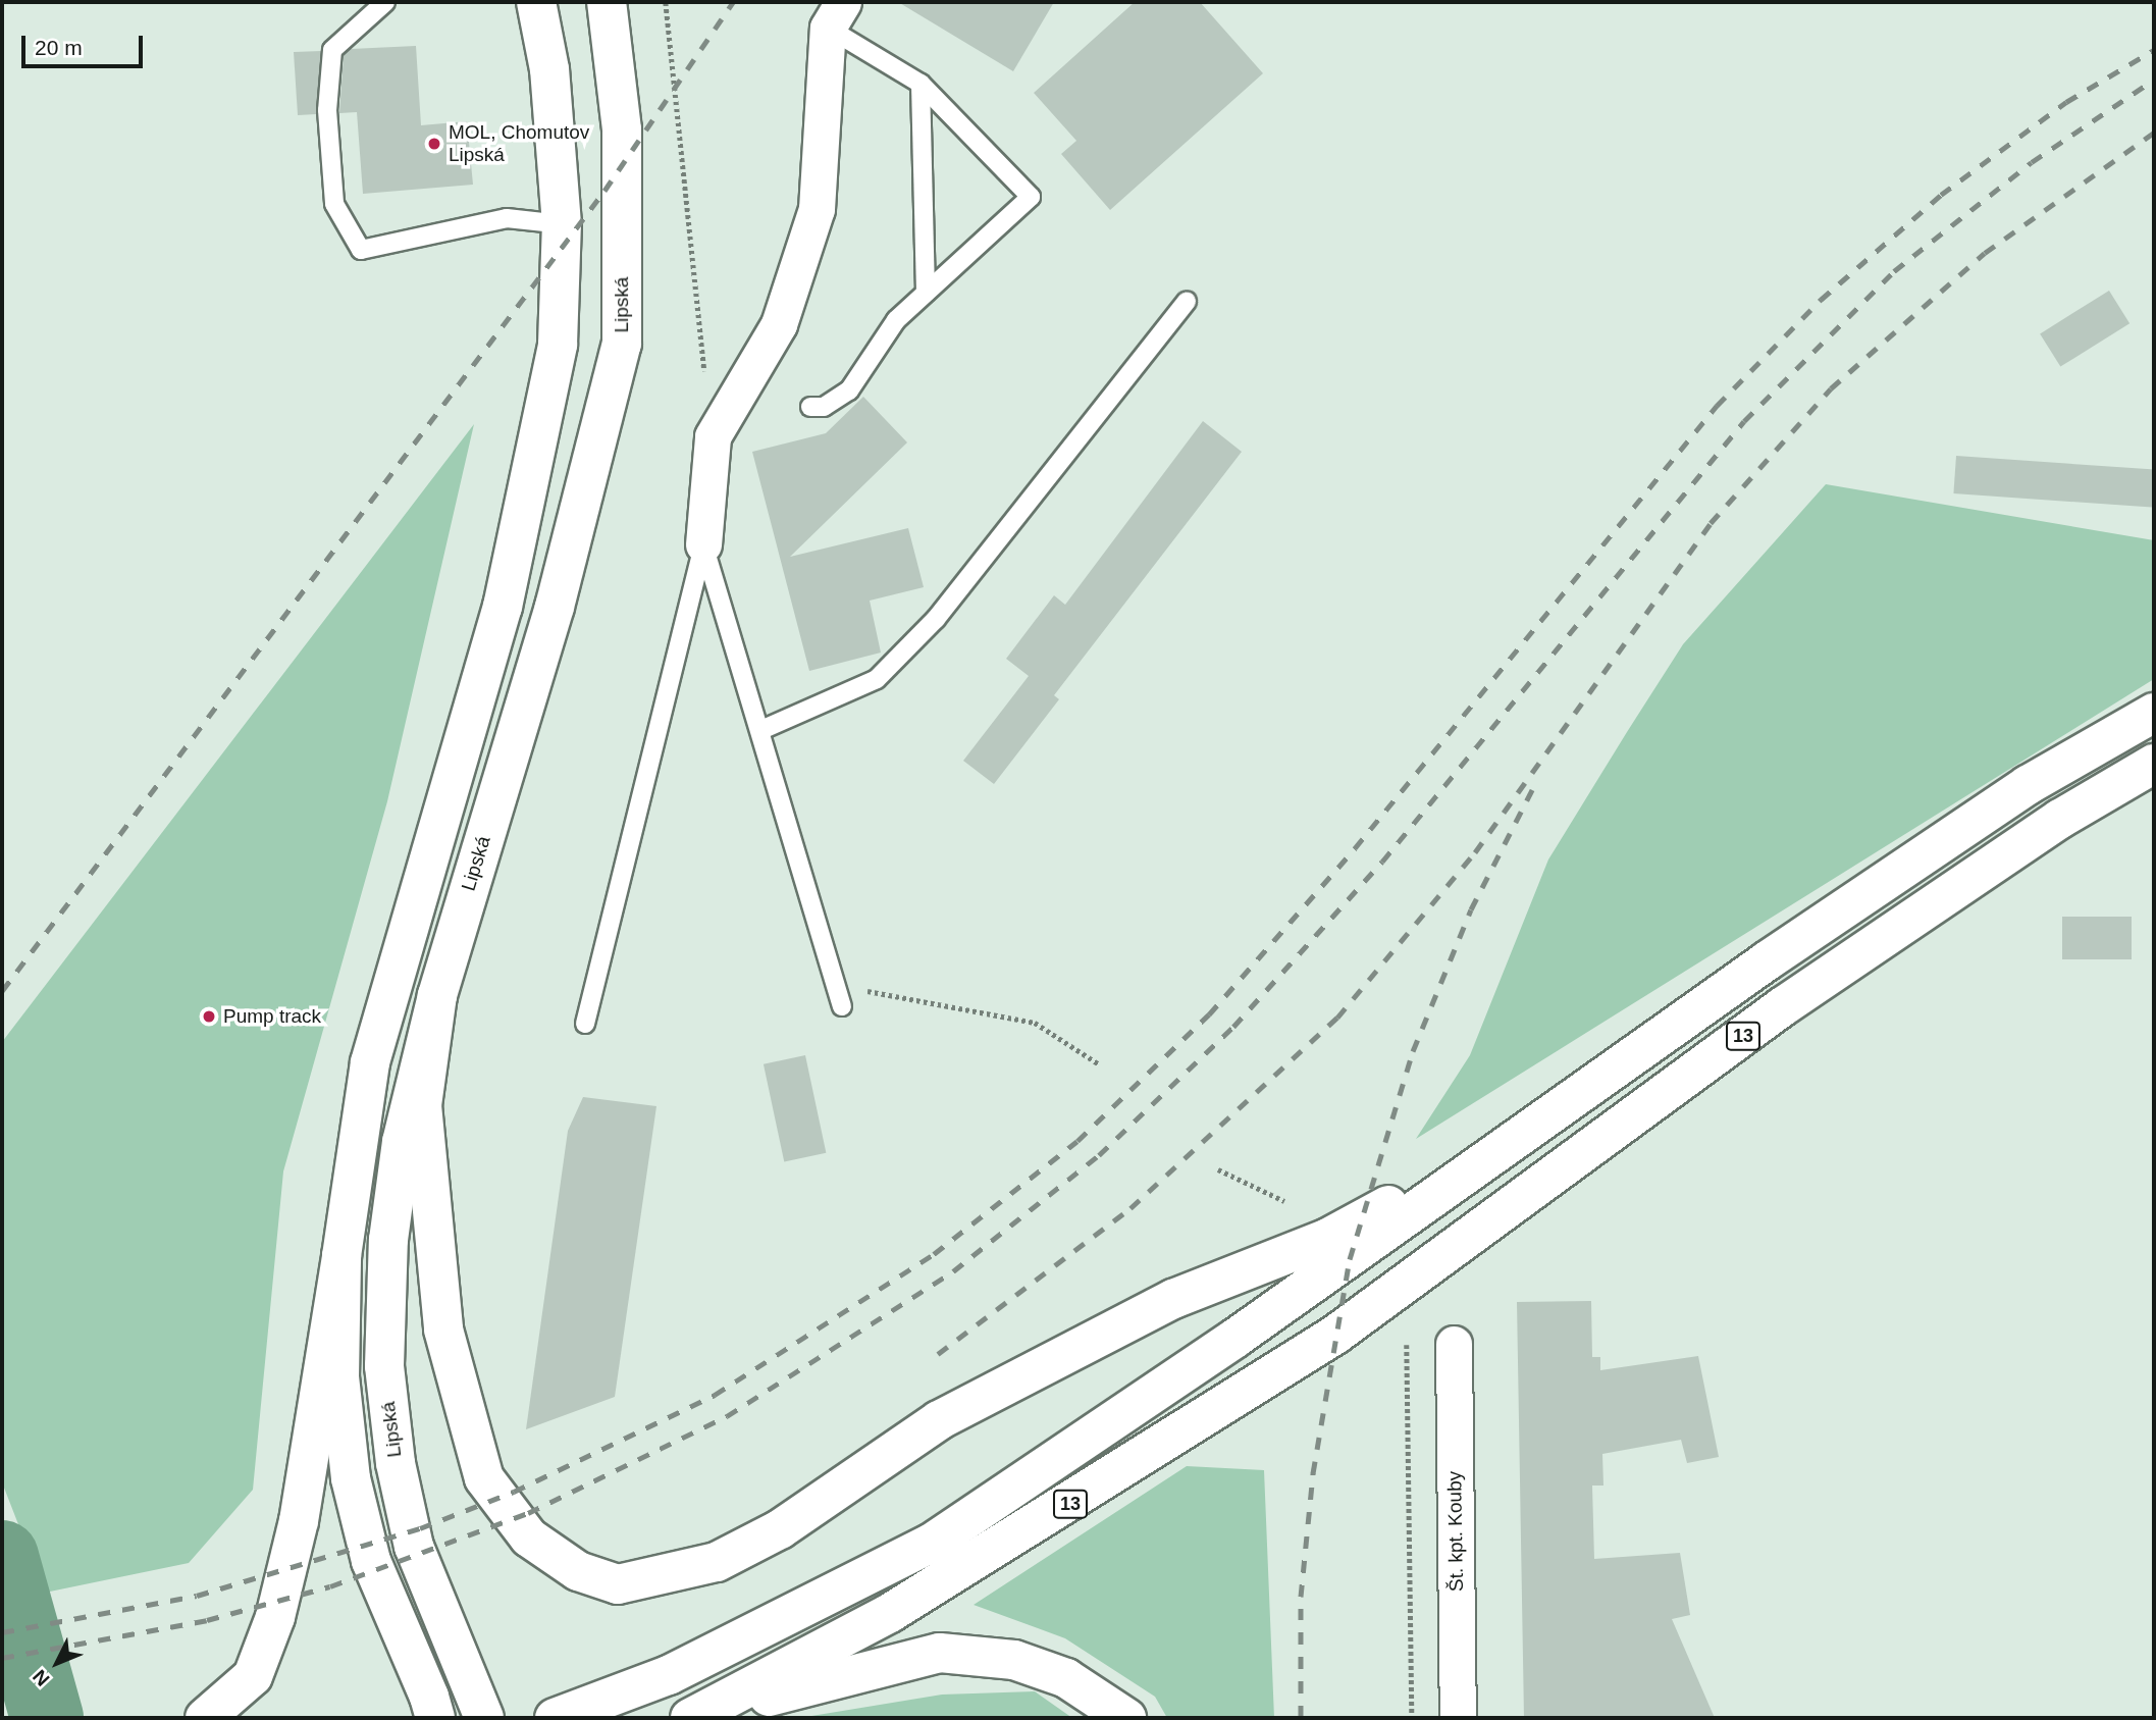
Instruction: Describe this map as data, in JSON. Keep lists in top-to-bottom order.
{
  "streets": {
    "main road": ["Lipská", "13"],
    "street": ["Št. kpt. Kouby"]
  },
  "places": ["MOL, Chomutov Lipská", "Pump track"],
  "scale_bar": "20 m",
  "north": "bottom left"
}
